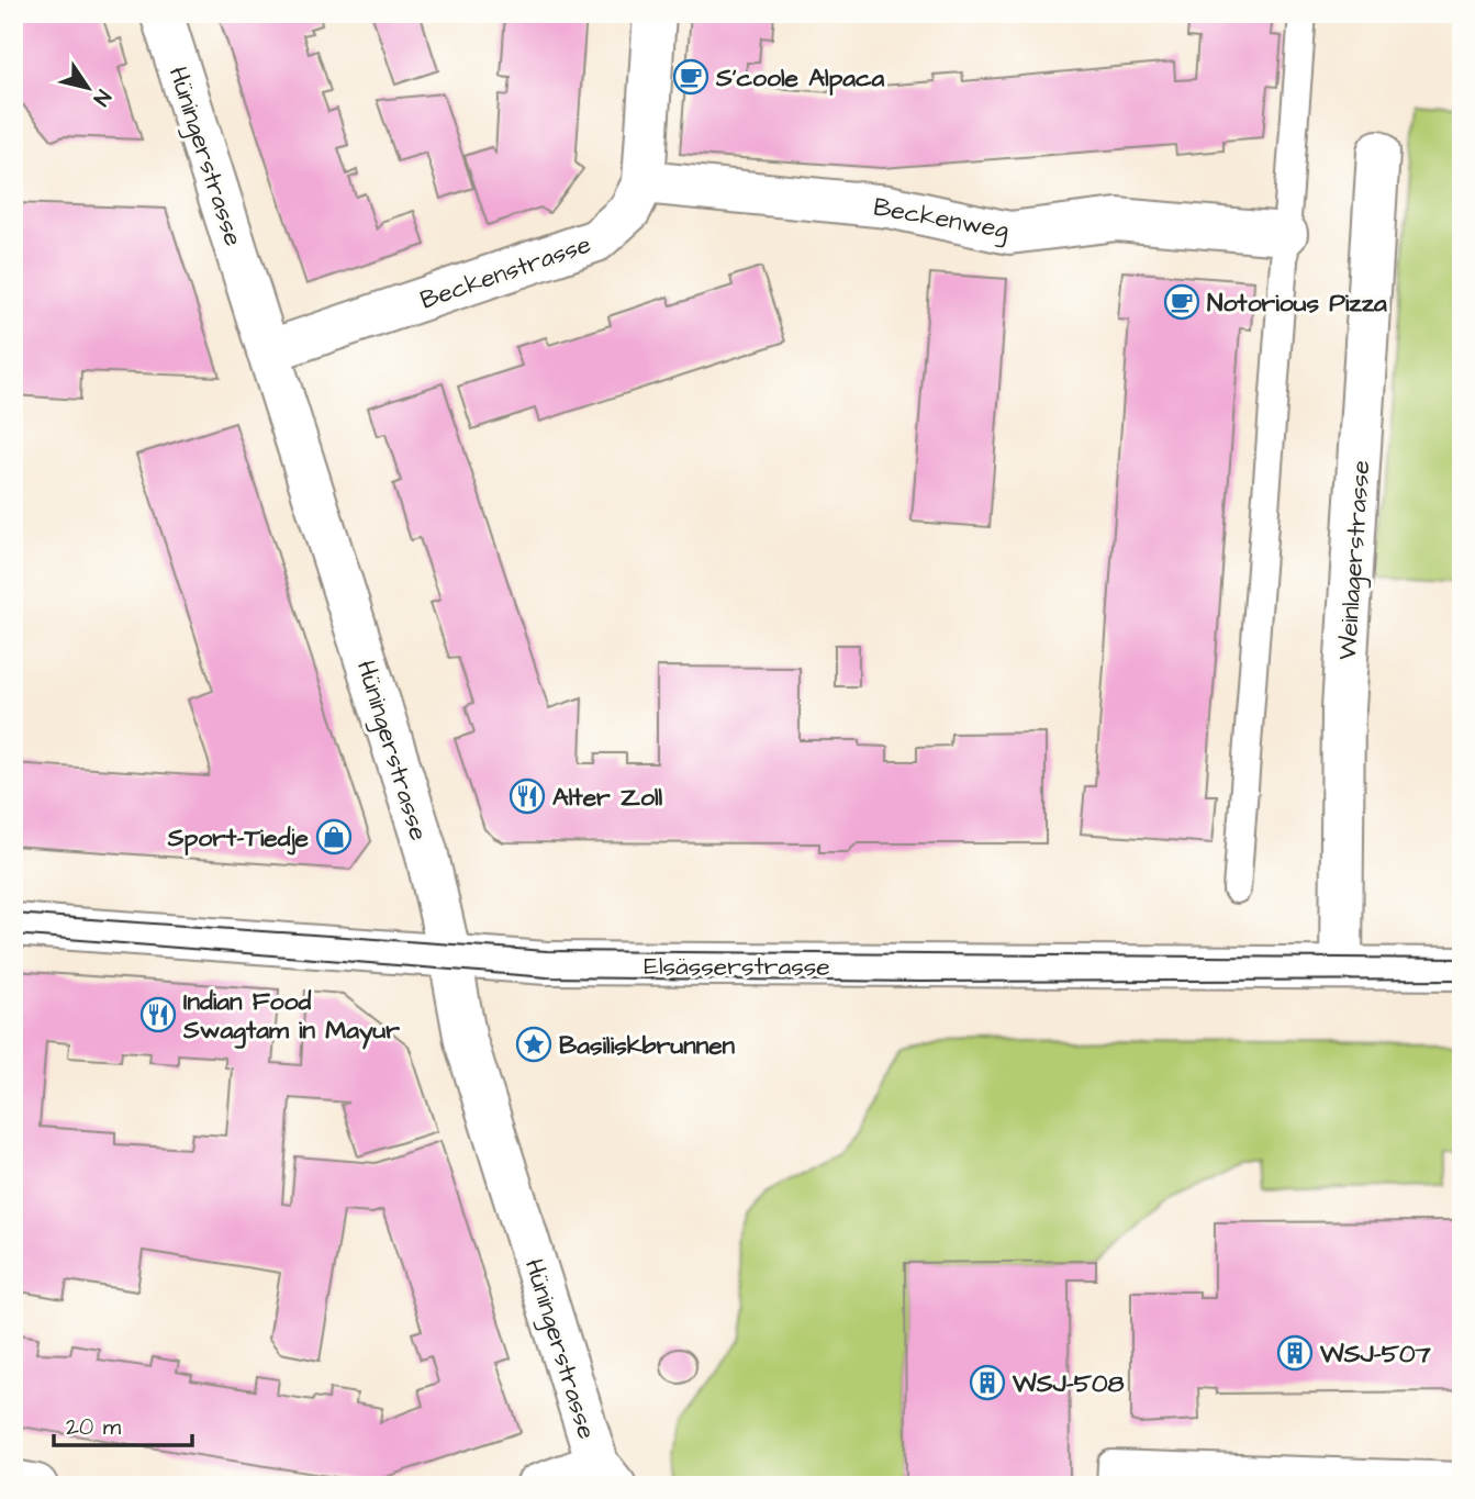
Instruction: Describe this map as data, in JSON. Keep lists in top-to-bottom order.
{
  "streets": {
    "street": [
      "Hüningerstrasse",
      "Beckenweg",
      "Beckenstrasse",
      "Weinlagerstrasse",
      "Elsässerstrasse"
    ]
  },
  "crossings": [
    ["Hüningerstrasse", "Beckenstrasse"],
    ["Hüningerstrasse", "Elsässerstrasse"],
    ["Beckenweg", "Beckenstrasse"],
    ["Weinlagerstrasse", "Elsässerstrasse"]
  ],
  "places": {
    "cafe": ["S’coole Alpaca", "Notorious Pizza"],
    "restaurant": ["Alter Zoll", "Indian Food Swagtam in Mayur"],
    "shop": ["Sport-Tiedje"],
    "place": ["Basiliskbrunnen"],
    "building": ["WSJ-507", "WSJ-508"]
  },
  "scale_bar": "20 m",
  "north": "bottom right"
}
